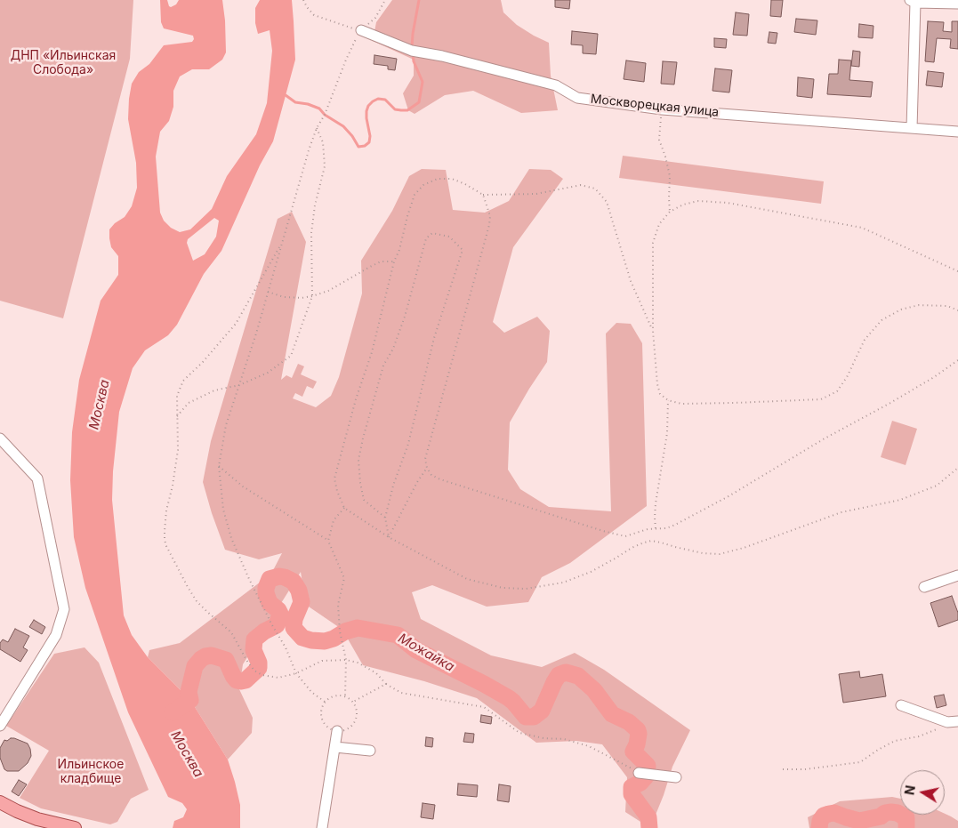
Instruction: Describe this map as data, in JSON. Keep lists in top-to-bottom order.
{
  "streets": {
    "street": ["Москворецкая улица"]
  },
  "water": ["Москва", "Можайка"],
  "parks": ["ДНП «Ильинская Слобода»", "Ильинское кладбище"],
  "north": "left"
}
